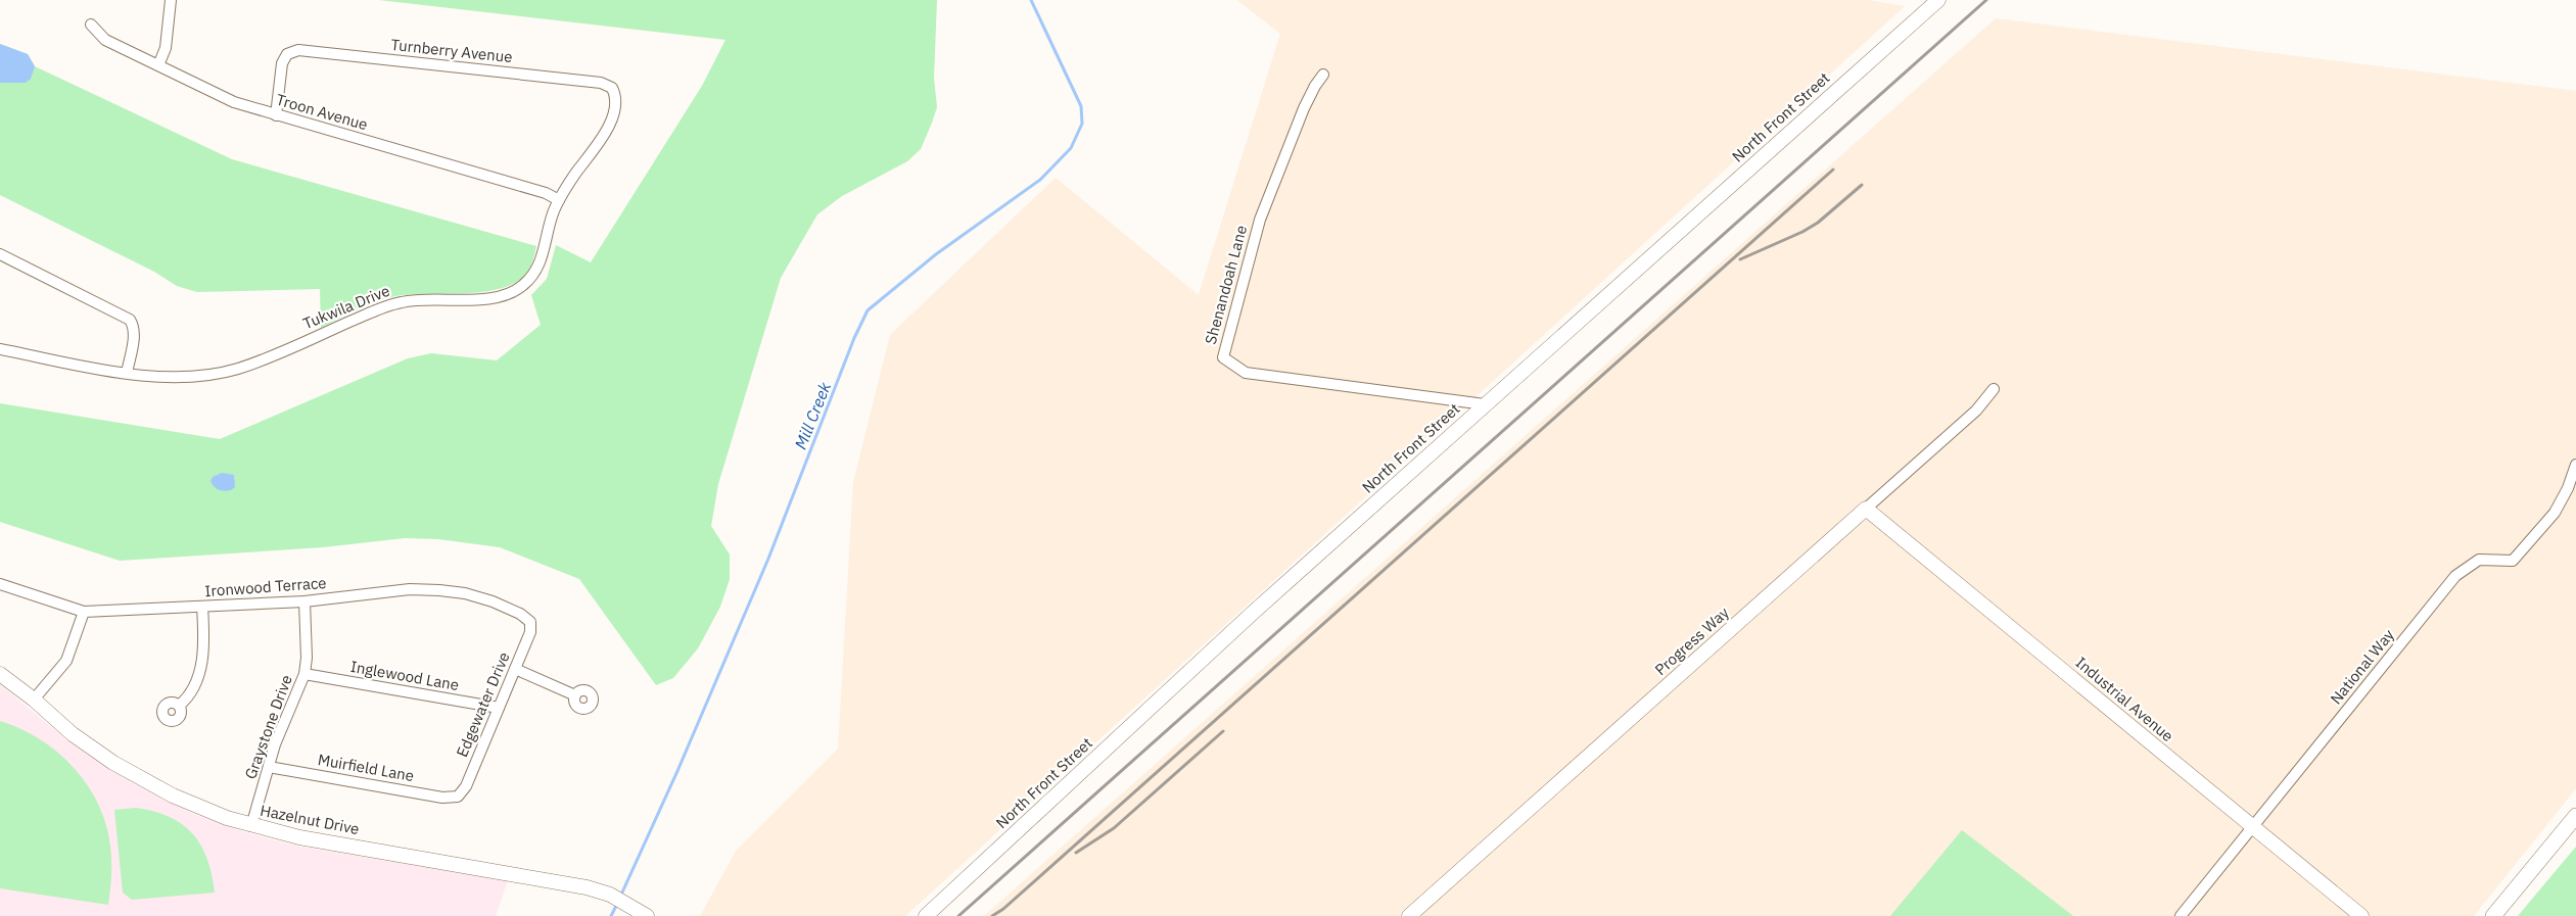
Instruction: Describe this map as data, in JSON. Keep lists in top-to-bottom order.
{
  "streets": {
    "street": [
      "Turnberry Avenue",
      "Troon Avenue",
      "North Front Street",
      "Shenandoah Lane",
      "Tukwila Drive",
      "Ironwood Terrace",
      "Progress Way",
      "National Way",
      "Inglewood Lane",
      "Industrial Avenue",
      "Edgewater Drive",
      "Graystone Drive",
      "Muirfield Lane",
      "Hazelnut Drive"
    ]
  },
  "crossings": [
    ["Turnberry Avenue", "Troon Avenue"],
    ["Turnberry Avenue", "Tukwila Drive"],
    ["Troon Avenue", "Tukwila Drive"],
    ["North Front Street", "Shenandoah Lane"],
    ["Ironwood Terrace", "Edgewater Drive"],
    ["Ironwood Terrace", "Graystone Drive"],
    ["Progress Way", "Industrial Avenue"],
    ["National Way", "Industrial Avenue"],
    ["Inglewood Lane", "Edgewater Drive"],
    ["Inglewood Lane", "Graystone Drive"],
    ["Edgewater Drive", "Muirfield Lane"],
    ["Graystone Drive", "Muirfield Lane"],
    ["Graystone Drive", "Hazelnut Drive"]
  ],
  "water": ["Mill Creek"]
}
